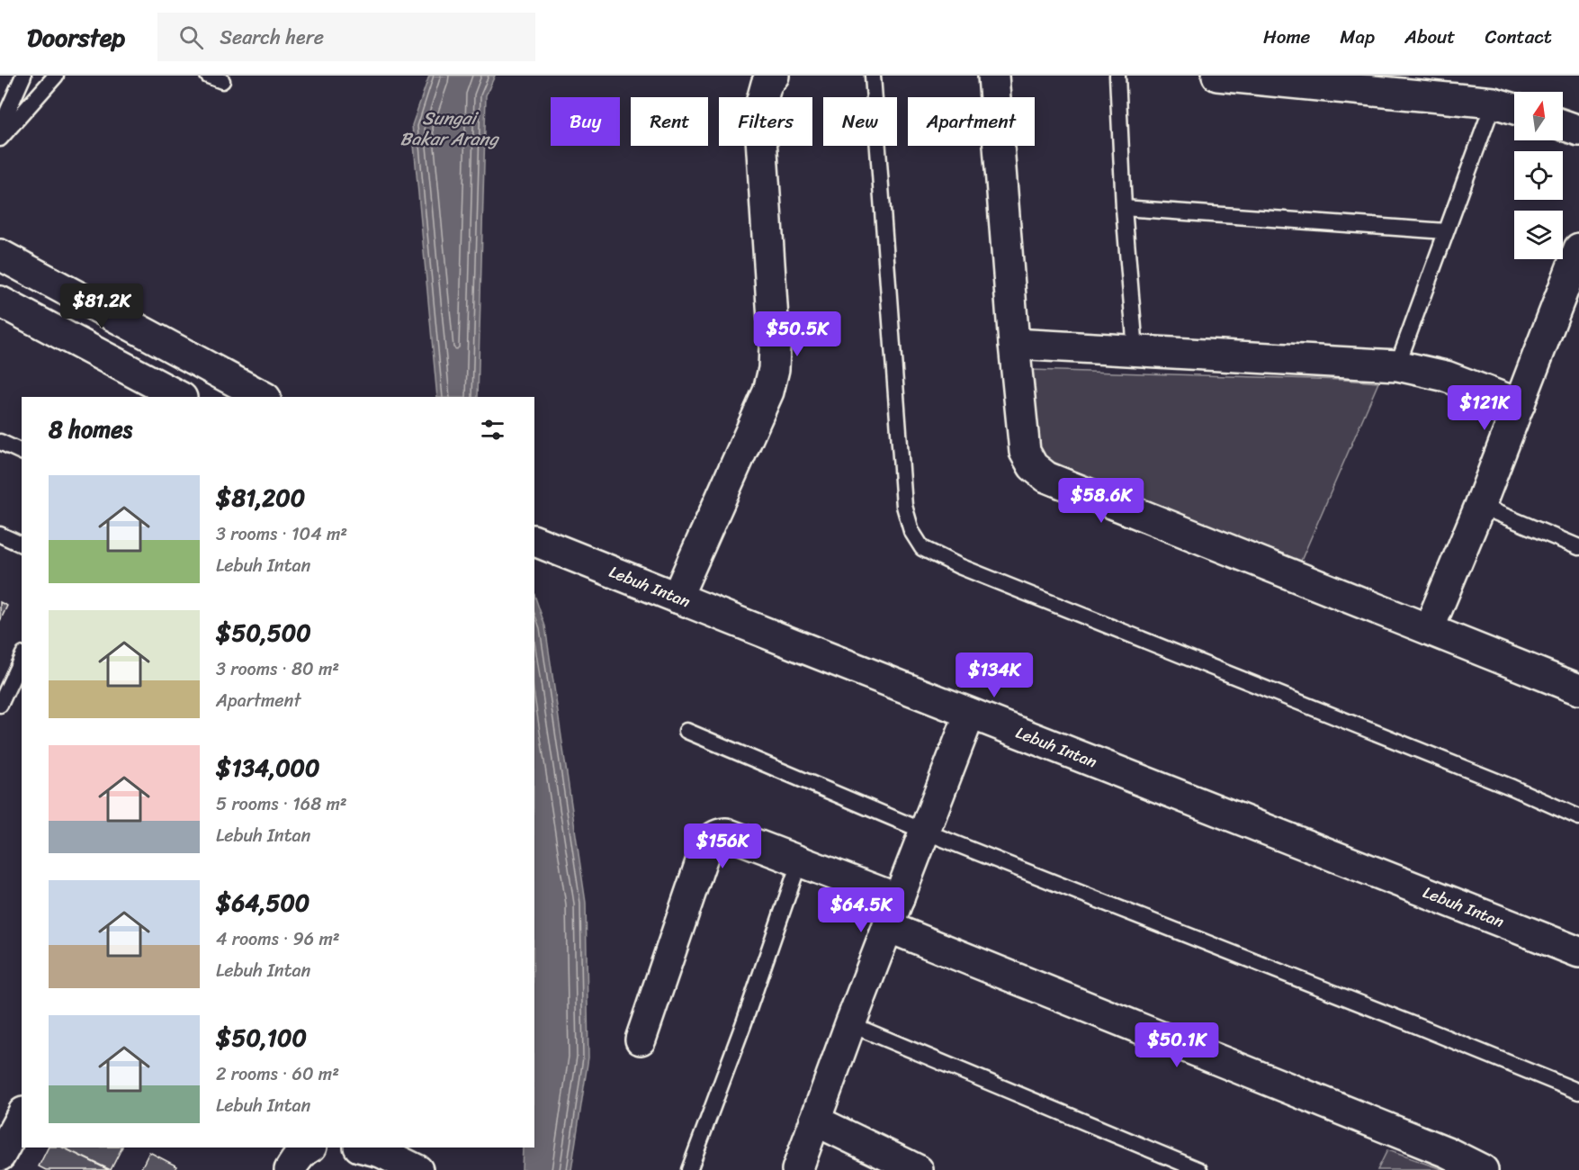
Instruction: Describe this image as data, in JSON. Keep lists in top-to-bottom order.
{
  "streets": {
    "street": ["Lebuh Intan"]
  },
  "water": ["Sungai Bakar Arang"],
  "north": "top",
  "page": {
    "header": "Doorstep",
    "search": "Search here",
    "nav": [
      "Home",
      "Map",
      "About",
      "Contact"
    ],
    "chip": [
      "Buy",
      "Rent",
      "Filters",
      "New",
      "Apartment"
    ],
    "price": [
      "$81.2K",
      "$50.5K",
      "$121K",
      "$58.6K",
      "$134K",
      "$156K",
      "$64.5K",
      "$50.1K"
    ],
    "heading": "8 homes",
    "list": [
      {
        "name": "$81,200",
        "note": "3 rooms · 104 m² · Lebuh Intan"
      },
      {
        "name": "$50,500",
        "note": "3 rooms · 80 m² · Apartment"
      },
      {
        "name": "$134,000",
        "note": "5 rooms · 168 m² · Lebuh Intan"
      },
      {
        "name": "$64,500",
        "note": "4 rooms · 96 m² · Lebuh Intan"
      },
      {
        "name": "$50,100",
        "note": "2 rooms · 60 m² · Lebuh Intan"
      }
    ]
  }
}
